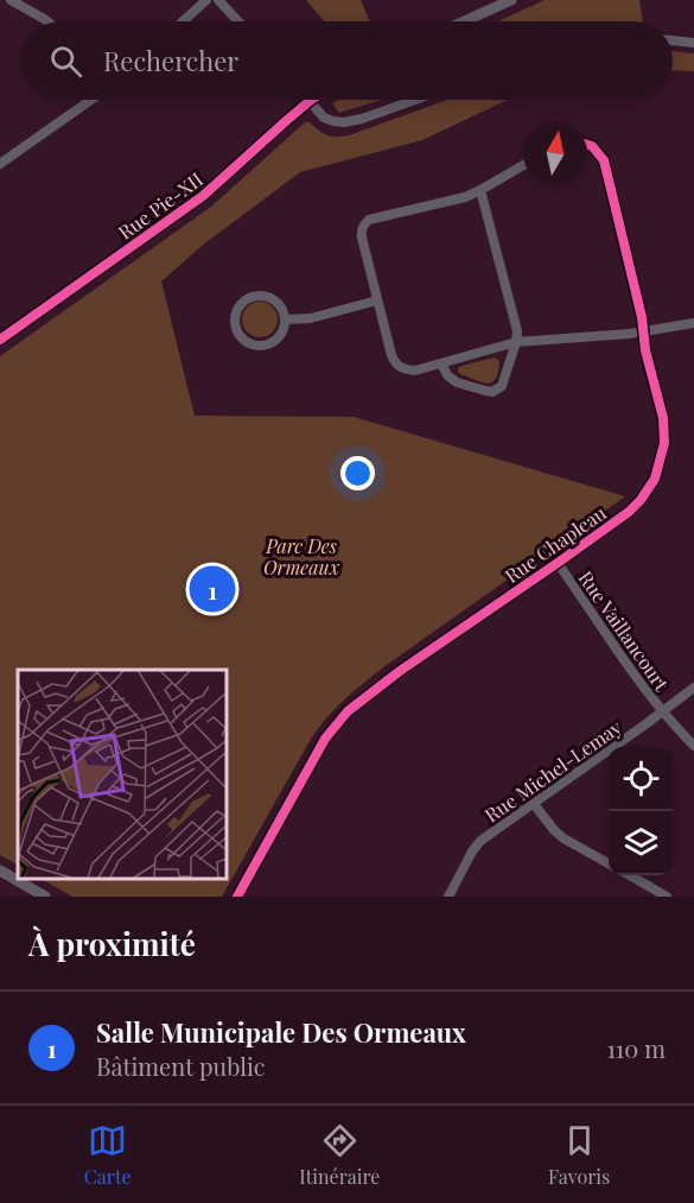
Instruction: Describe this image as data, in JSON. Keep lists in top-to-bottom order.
{
  "streets": {
    "street": [
      "Rue Pie-XII",
      "Rue Chapleau",
      "Rue Vaillancourt",
      "Rue Michel-Lemay"
    ]
  },
  "crossings": [
    ["Rue Chapleau", "Rue Vaillancourt"],
    ["Rue Vaillancourt", "Rue Michel-Lemay"]
  ],
  "parks": ["Parc Des Ormeaux"],
  "north": "top",
  "page": {
    "search": "Rechercher",
    "pins": "1",
    "heading": "À proximité",
    "list": [
      {
        "mark": "1",
        "name": "Salle Municipale Des Ormeaux",
        "note": "Bâtiment public",
        "value": "110 m"
      }
    ],
    "nav": ["Carte", "Itinéraire", "Favoris"]
  }
}
